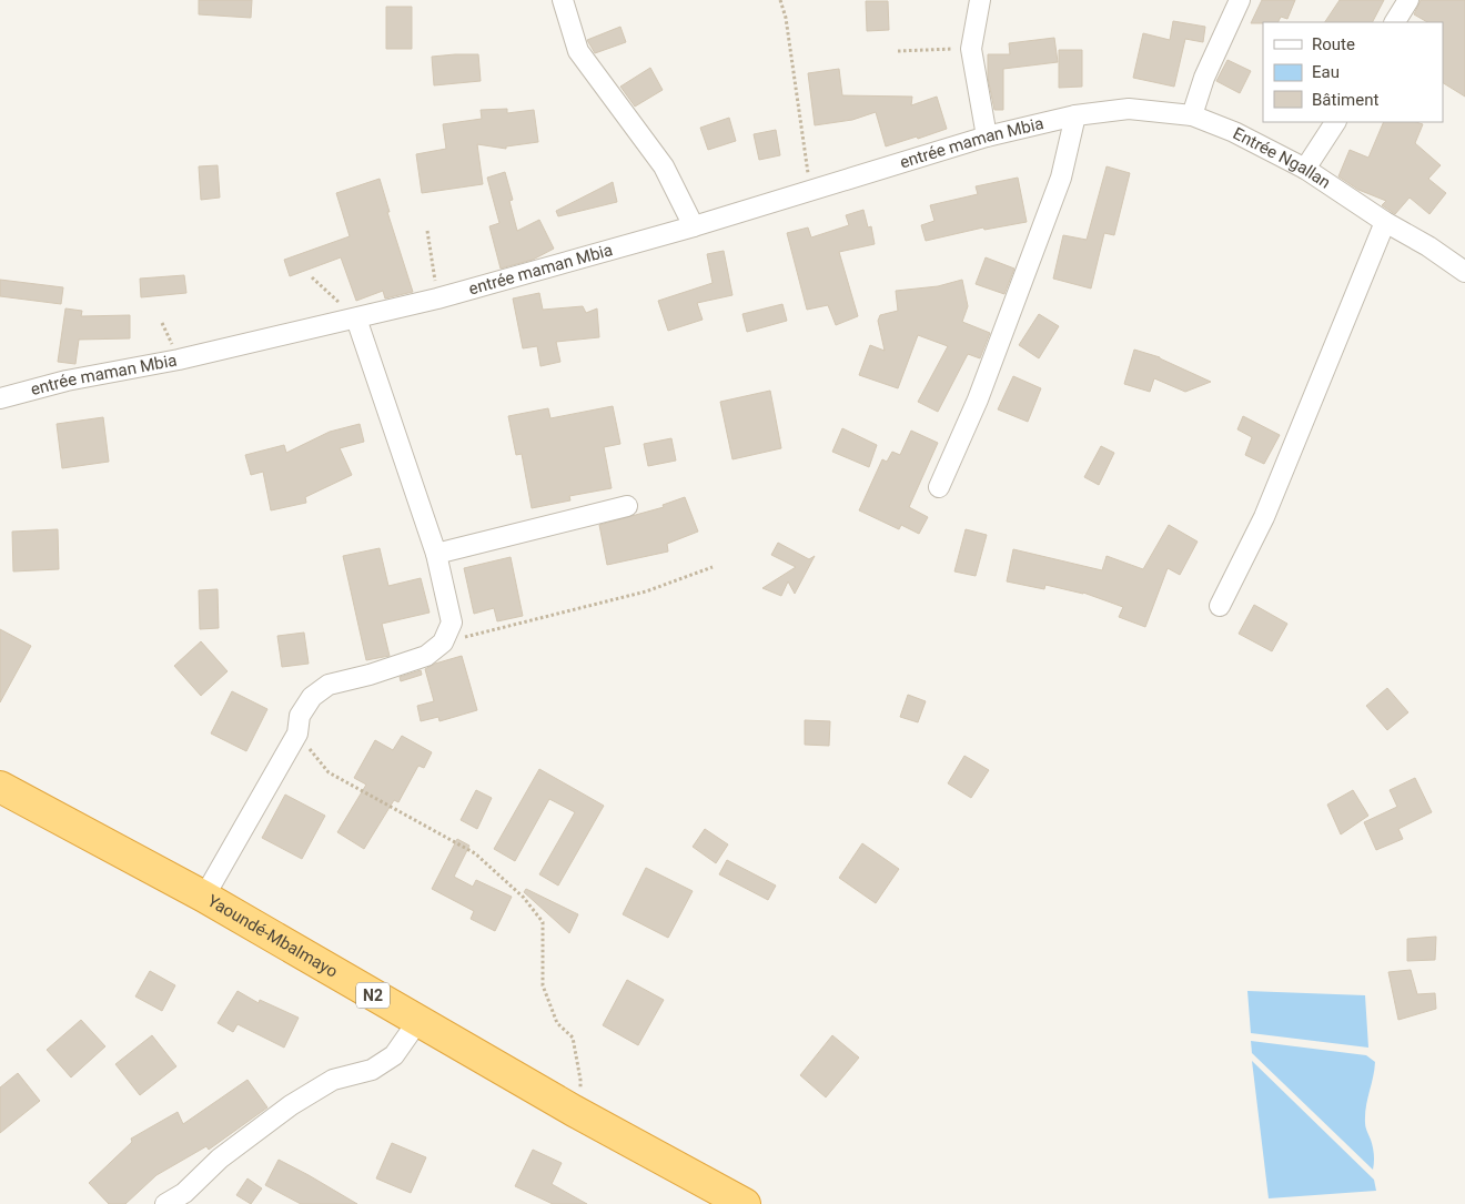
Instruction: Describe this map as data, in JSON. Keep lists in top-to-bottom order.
{
  "streets": {
    "highway": ["Yaoundé-Mbalmayo", "N2"],
    "street": ["entrée maman Mbia", "Entrée Ngallan"]
  },
  "crossings": [
    ["entrée maman Mbia", "Entrée Ngallan"]
  ],
  "legend": ["Route", "Eau", "Bâtiment"]
}
